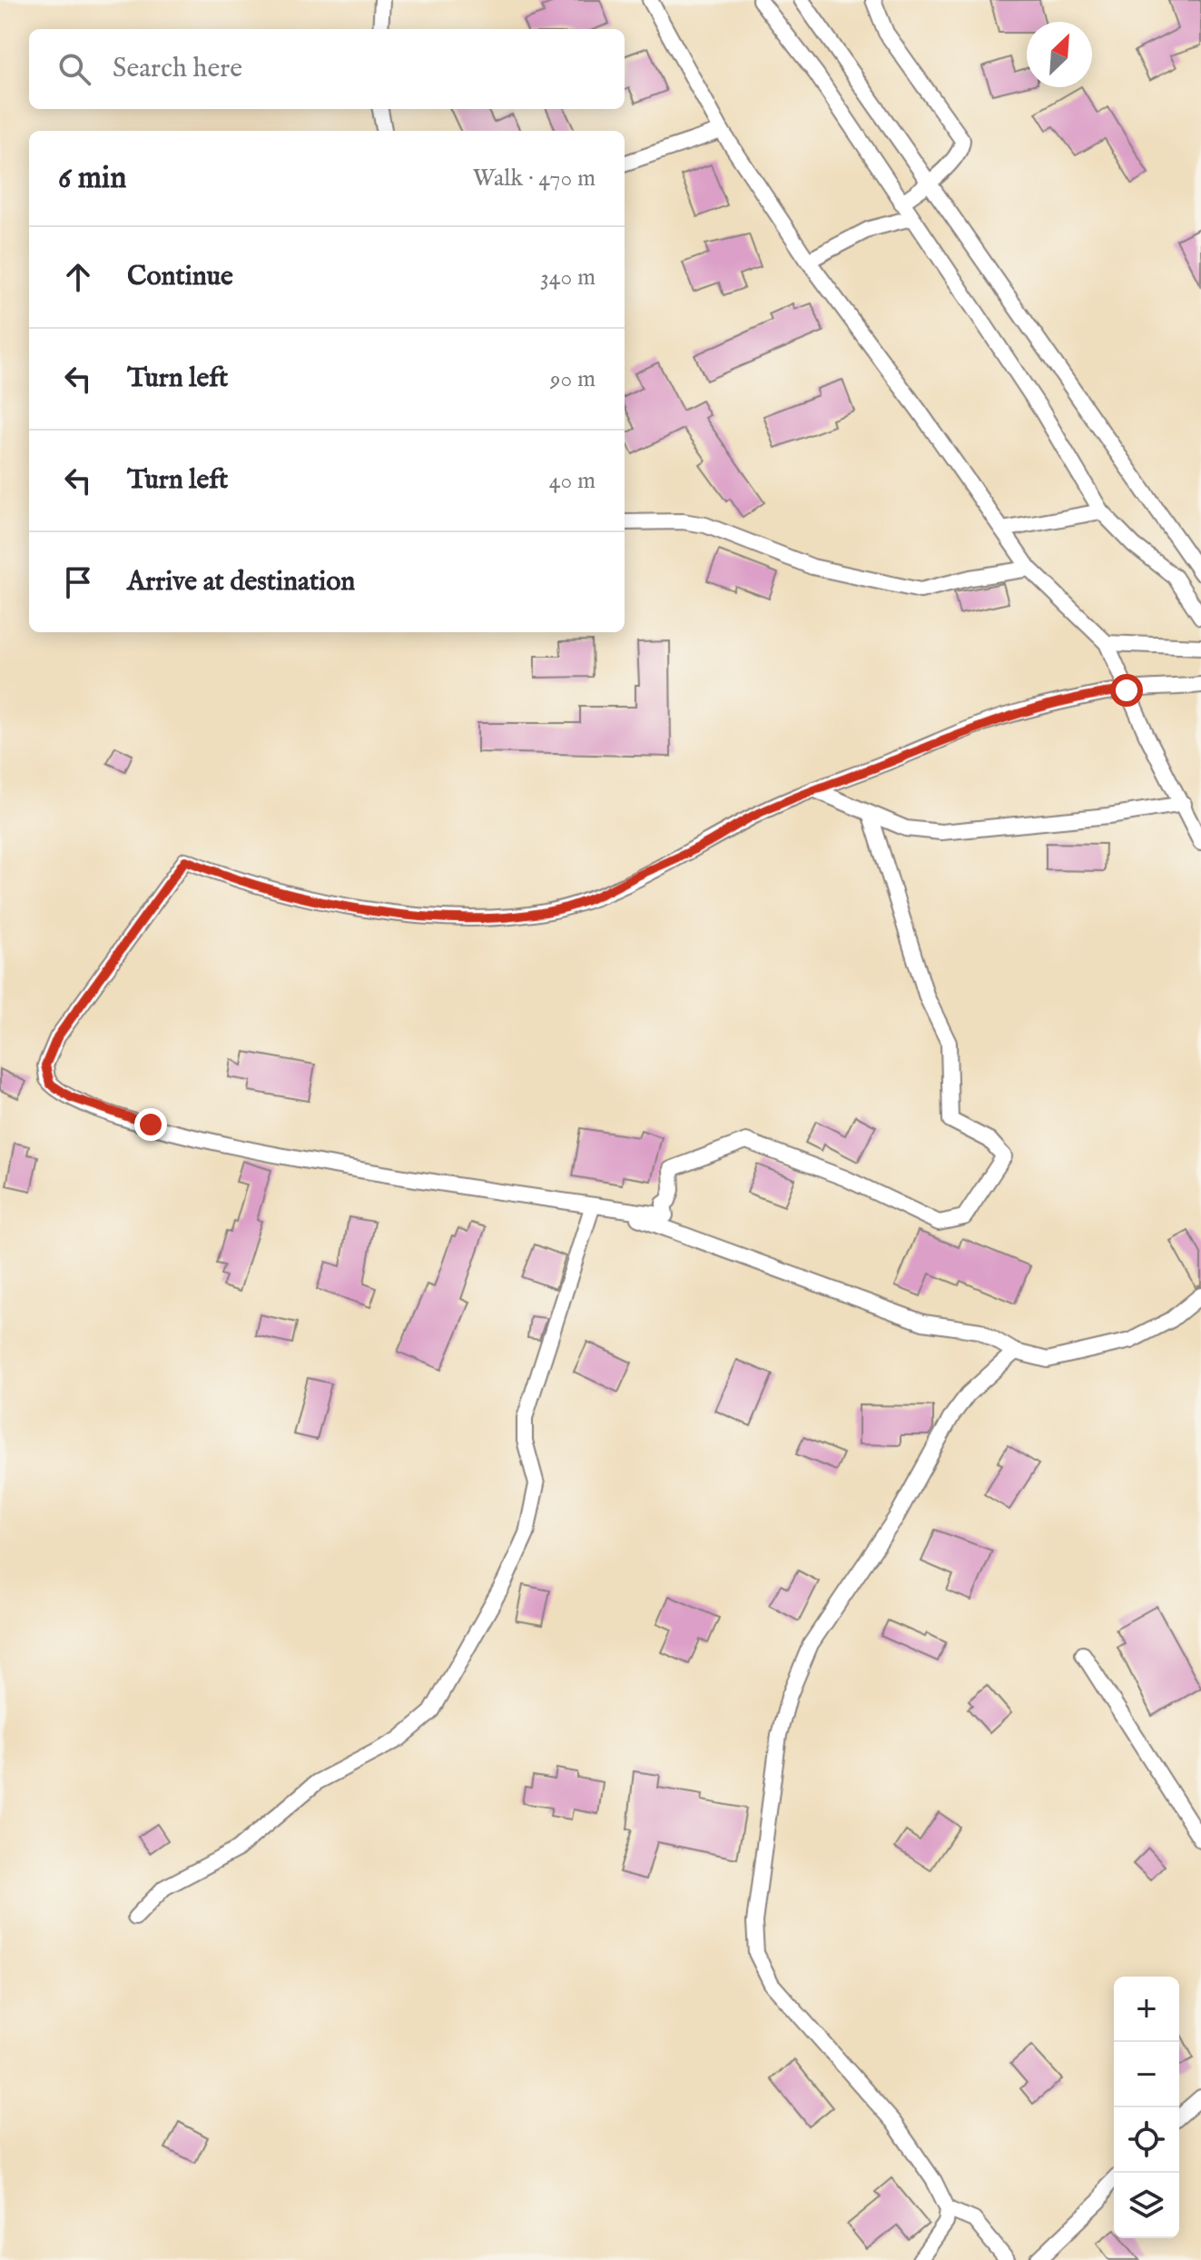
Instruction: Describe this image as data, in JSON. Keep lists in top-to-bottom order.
{
  "north": "top right",
  "page": {
    "search": "Search here",
    "heading": ["6 min", "Walk · 470 m"],
    "list": [
      ["Continue", "340 m"],
      ["Turn left", "90 m"],
      ["Turn left", "40 m"],
      "Arrive at destination"
    ],
    "map_buttons": ["+", "−"]
  }
}
